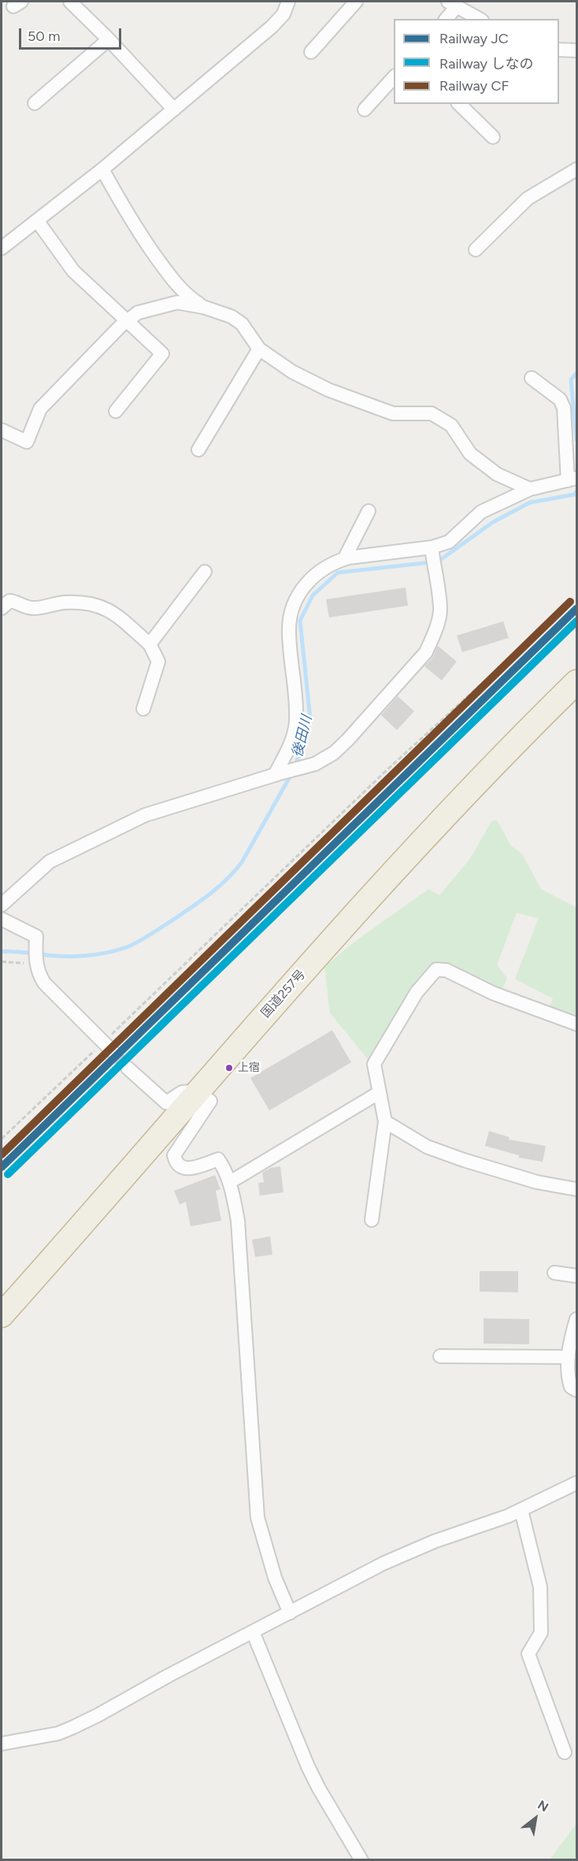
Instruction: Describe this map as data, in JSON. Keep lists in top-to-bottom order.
{
  "streets": {
    "highway": ["国道257号"]
  },
  "water": ["後田川"],
  "places": ["上宿"],
  "lines": ["rail line CF", "rail line JC", "rail line しなの"],
  "legend": ["Railway JC", "Railway しなの", "Railway CF"],
  "scale_bar": "50 m",
  "north": "top right"
}
